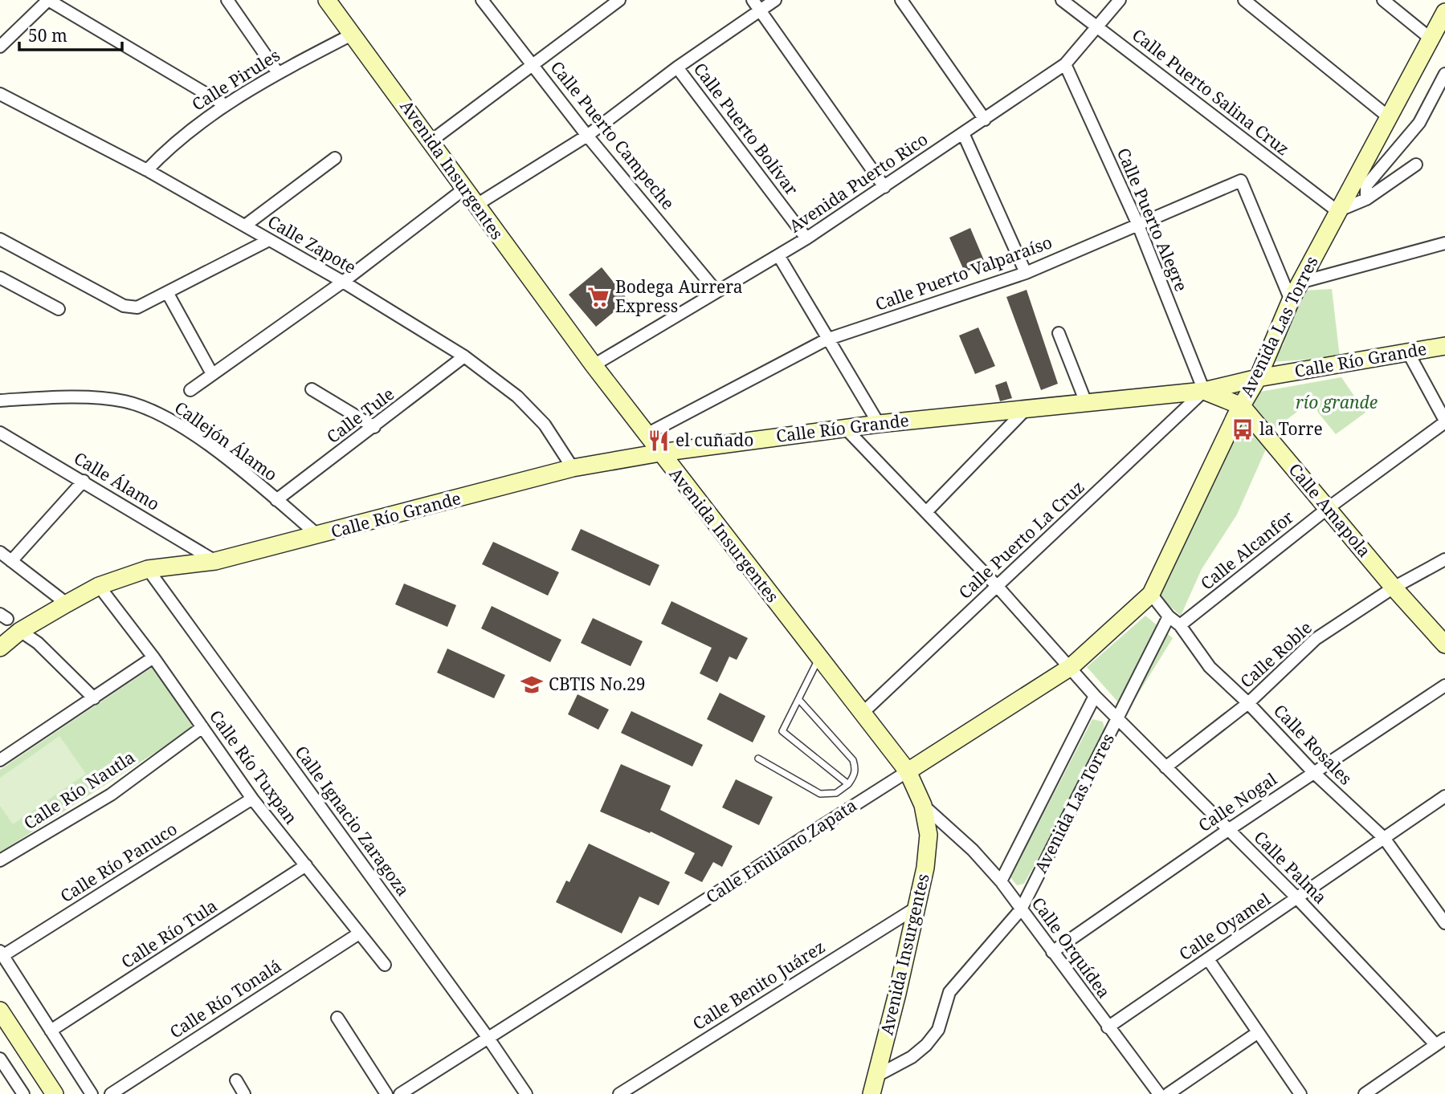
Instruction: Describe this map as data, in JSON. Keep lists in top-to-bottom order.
{
  "streets": {
    "main road": [
      "Avenida Insurgentes",
      "Avenida Las Torres",
      "Calle Río Grande",
      "Calle Amapola",
      "Calle Emiliano Zapata"
    ],
    "street": [
      "Calle Pirules",
      "Calle Puerto Salina Cruz",
      "Calle Puerto Bolívar",
      "Calle Puerto Campeche",
      "Avenida Puerto Rico",
      "Calle Puerto Alegre",
      "Calle Zapote",
      "Calle Puerto Valparaíso",
      "Calle Tule",
      "Callejón Álamo",
      "Calle Álamo",
      "Calle Puerto La Cruz",
      "Calle Alcanfor",
      "Calle Roble",
      "Calle Rosales",
      "Calle Río Tuxpan",
      "Calle Río Nautla",
      "Calle Nogal",
      "Calle Ignacio Zaragoza",
      "Calle Río Panuco",
      "Calle Palma",
      "Calle Oyamel",
      "Calle Río Tula",
      "Calle Orquídea",
      "Calle Benito Juárez",
      "Calle Río Tonalá"
    ]
  },
  "crossings": [
    ["Calle Pirules", "Avenida Insurgentes"],
    ["Calle Pirules", "Calle Zapote"],
    ["Calle Puerto Salina Cruz", "Avenida Puerto Rico"],
    ["Calle Puerto Salina Cruz", "Avenida Las Torres"],
    ["Calle Puerto Bolívar", "Avenida Puerto Rico"],
    ["Calle Puerto Campeche", "Avenida Puerto Rico"],
    ["Avenida Insurgentes", "Avenida Puerto Rico"],
    ["Avenida Insurgentes", "Calle Puerto Valparaíso"],
    ["Avenida Insurgentes", "Avenida Las Torres"],
    ["Avenida Insurgentes", "Calle Río Grande"],
    ["Avenida Insurgentes", "Calle Puerto La Cruz"],
    ["Avenida Insurgentes", "Calle Emiliano Zapata"],
    ["Avenida Insurgentes", "Calle Orquídea"],
    ["Avenida Insurgentes", "Calle Benito Juárez"],
    ["Avenida Puerto Rico", "Calle Puerto Alegre"],
    ["Calle Puerto Alegre", "Calle Puerto Valparaíso"],
    ["Calle Puerto Alegre", "Calle Río Grande"],
    ["Calle Puerto Alegre", "Calle Amapola"],
    ["Calle Puerto Alegre", "Calle Puerto La Cruz"],
    ["Calle Zapote", "Calle Río Grande"],
    ["Calle Zapote", "Calle Tule"],
    ["Calle Puerto Valparaíso", "Avenida Las Torres"],
    ["Avenida Las Torres", "Calle Río Grande"],
    ["Avenida Las Torres", "Calle Amapola"],
    ["Avenida Las Torres", "Calle Rosales"],
    ["Avenida Las Torres", "Calle Emiliano Zapata"],
    ["Avenida Las Torres", "Calle Palma"],
    ["Avenida Las Torres", "Calle Orquídea"],
    ["Calle Río Grande", "Callejón Álamo"],
    ["Calle Río Grande", "Calle Álamo"],
    ["Calle Río Grande", "Calle Amapola"],
    ["Calle Río Grande", "Calle Puerto La Cruz"],
    ["Calle Río Grande", "Calle Río Tuxpan"],
    ["Calle Río Grande", "Calle Ignacio Zaragoza"],
    ["Calle Tule", "Callejón Álamo"],
    ["Calle Amapola", "Calle Puerto La Cruz"],
    ["Calle Amapola", "Calle Alcanfor"],
    ["Calle Amapola", "Calle Roble"],
    ["Calle Alcanfor", "Calle Rosales"],
    ["Calle Roble", "Calle Rosales"],
    ["Calle Roble", "Calle Palma"],
    ["Calle Rosales", "Calle Nogal"],
    ["Calle Rosales", "Calle Emiliano Zapata"],
    ["Calle Rosales", "Calle Oyamel"],
    ["Calle Río Tuxpan", "Calle Río Nautla"],
    ["Calle Río Tuxpan", "Calle Río Panuco"],
    ["Calle Río Tuxpan", "Calle Río Tula"],
    ["Calle Río Tuxpan", "Calle Río Tonalá"],
    ["Calle Nogal", "Calle Palma"],
    ["Calle Nogal", "Calle Orquídea"],
    ["Calle Ignacio Zaragoza", "Calle Emiliano Zapata"],
    ["Calle Palma", "Calle Oyamel"],
    ["Calle Oyamel", "Calle Orquídea"]
  ],
  "parks": ["río grande"],
  "places": {
    "supermarket": ["Bodega Aurrera Express"],
    "bus stop": ["la Torre"],
    "restaurant": ["el cuñado"],
    "school or university": ["CBTIS No.29"]
  },
  "scale_bar": "50 m"
}
